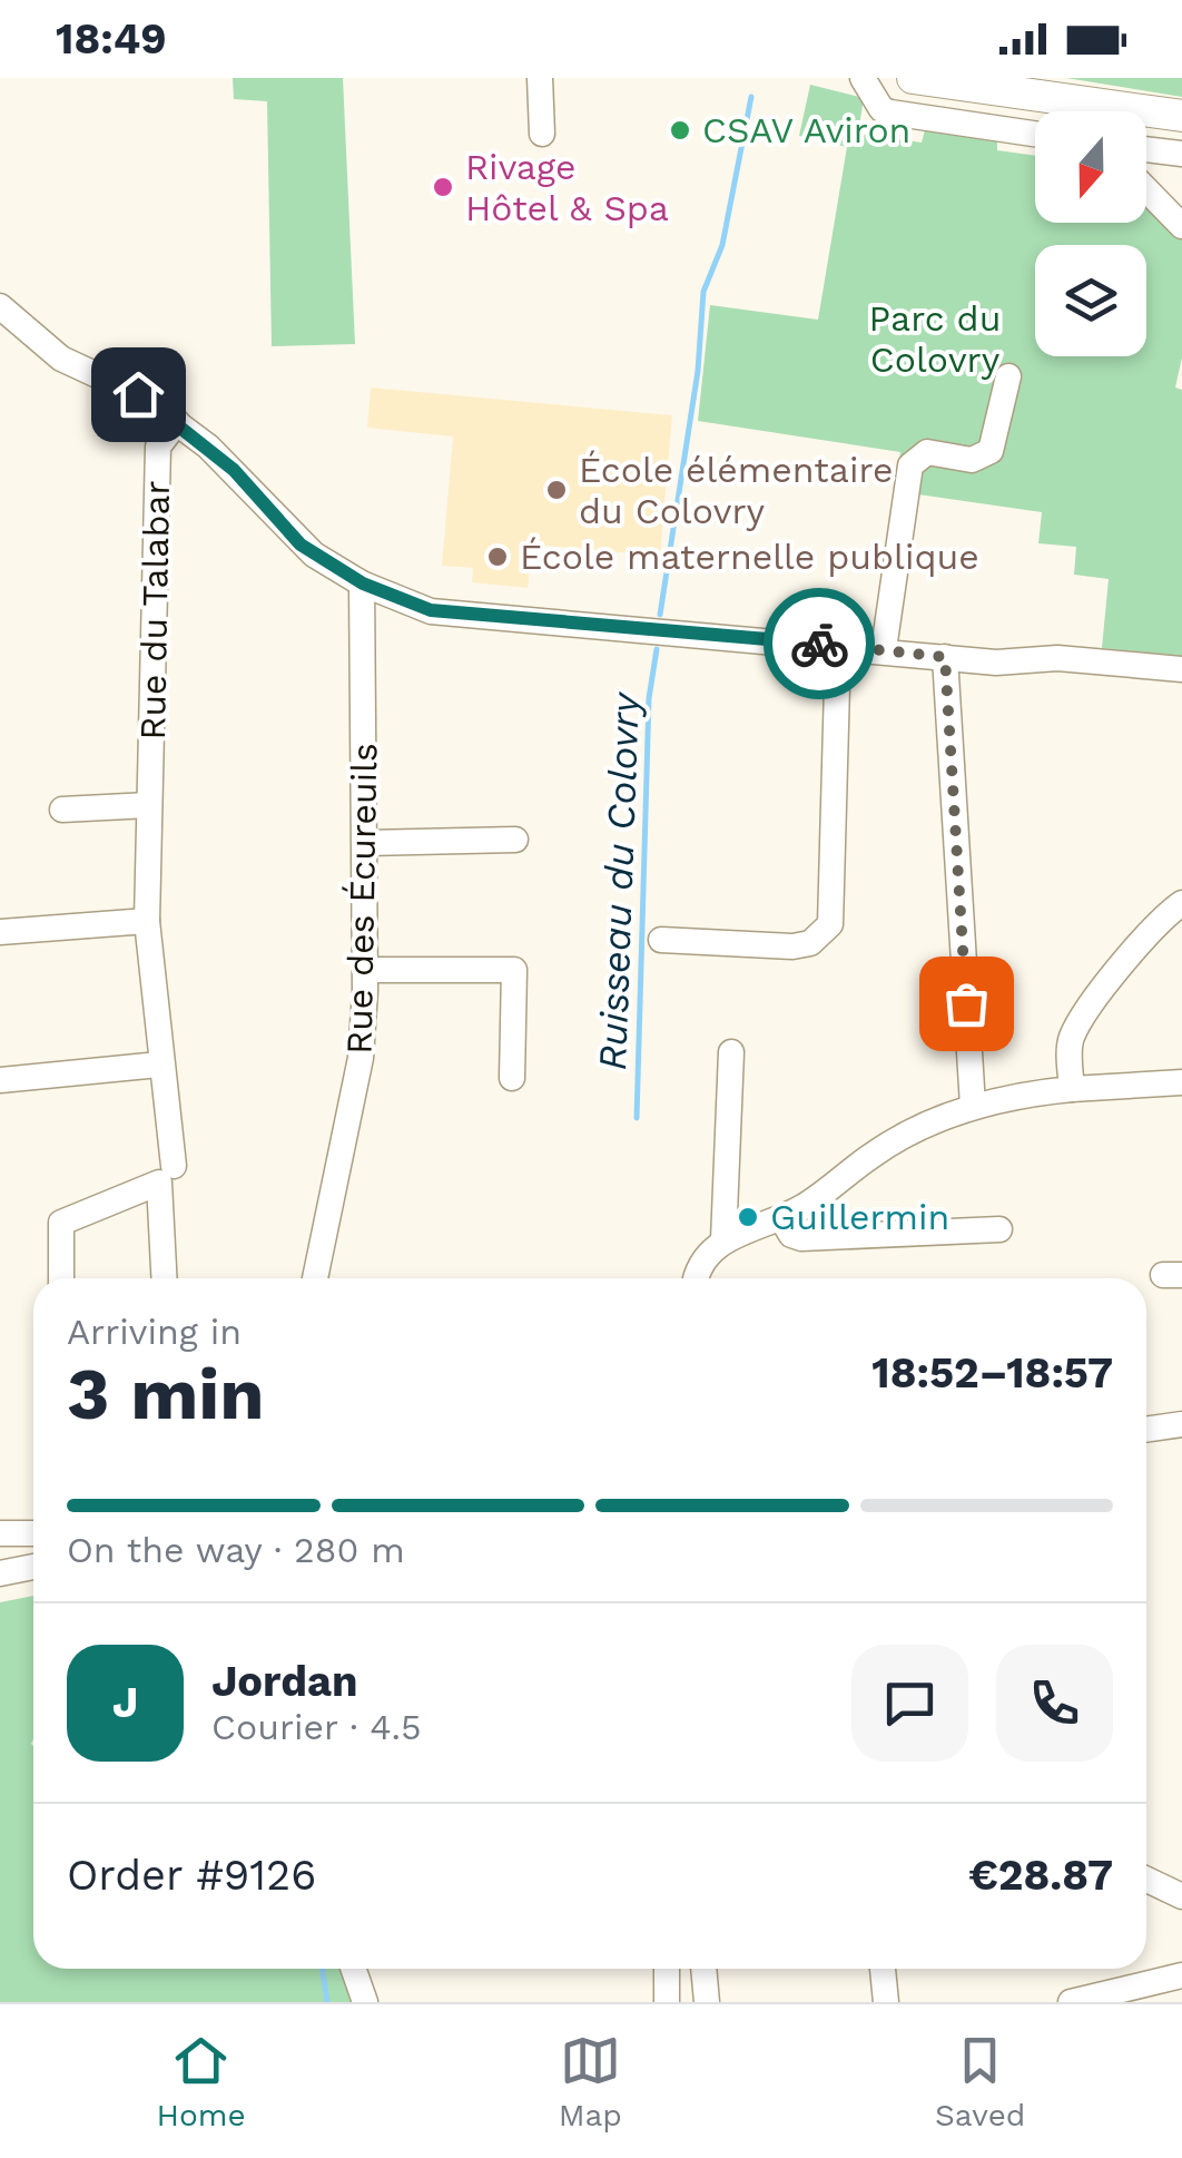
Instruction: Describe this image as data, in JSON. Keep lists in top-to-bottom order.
{
  "streets": {
    "street": ["Rue du Talabar", "Rue des Écureuils"]
  },
  "water": ["Ruisseau du Colovry"],
  "parks": ["Parc du Colovry"],
  "places": [
    "CSAV Aviron",
    "Rivage Hôtel & Spa",
    "École élémentaire du Colovry",
    "École maternelle publique",
    "Guillermin"
  ],
  "north": "bottom",
  "page": {
    "status": "18:49",
    "heading": ["3 min", "Arriving in", "18:52–18:57"],
    "panel": [
      "Jordan",
      "Courier · 4.5",
      "Order #9126",
      "€28.87"
    ],
    "bar": "On the way · 280 m",
    "round": "J",
    "tabs": ["Home", "Map", "Saved"]
  }
}
